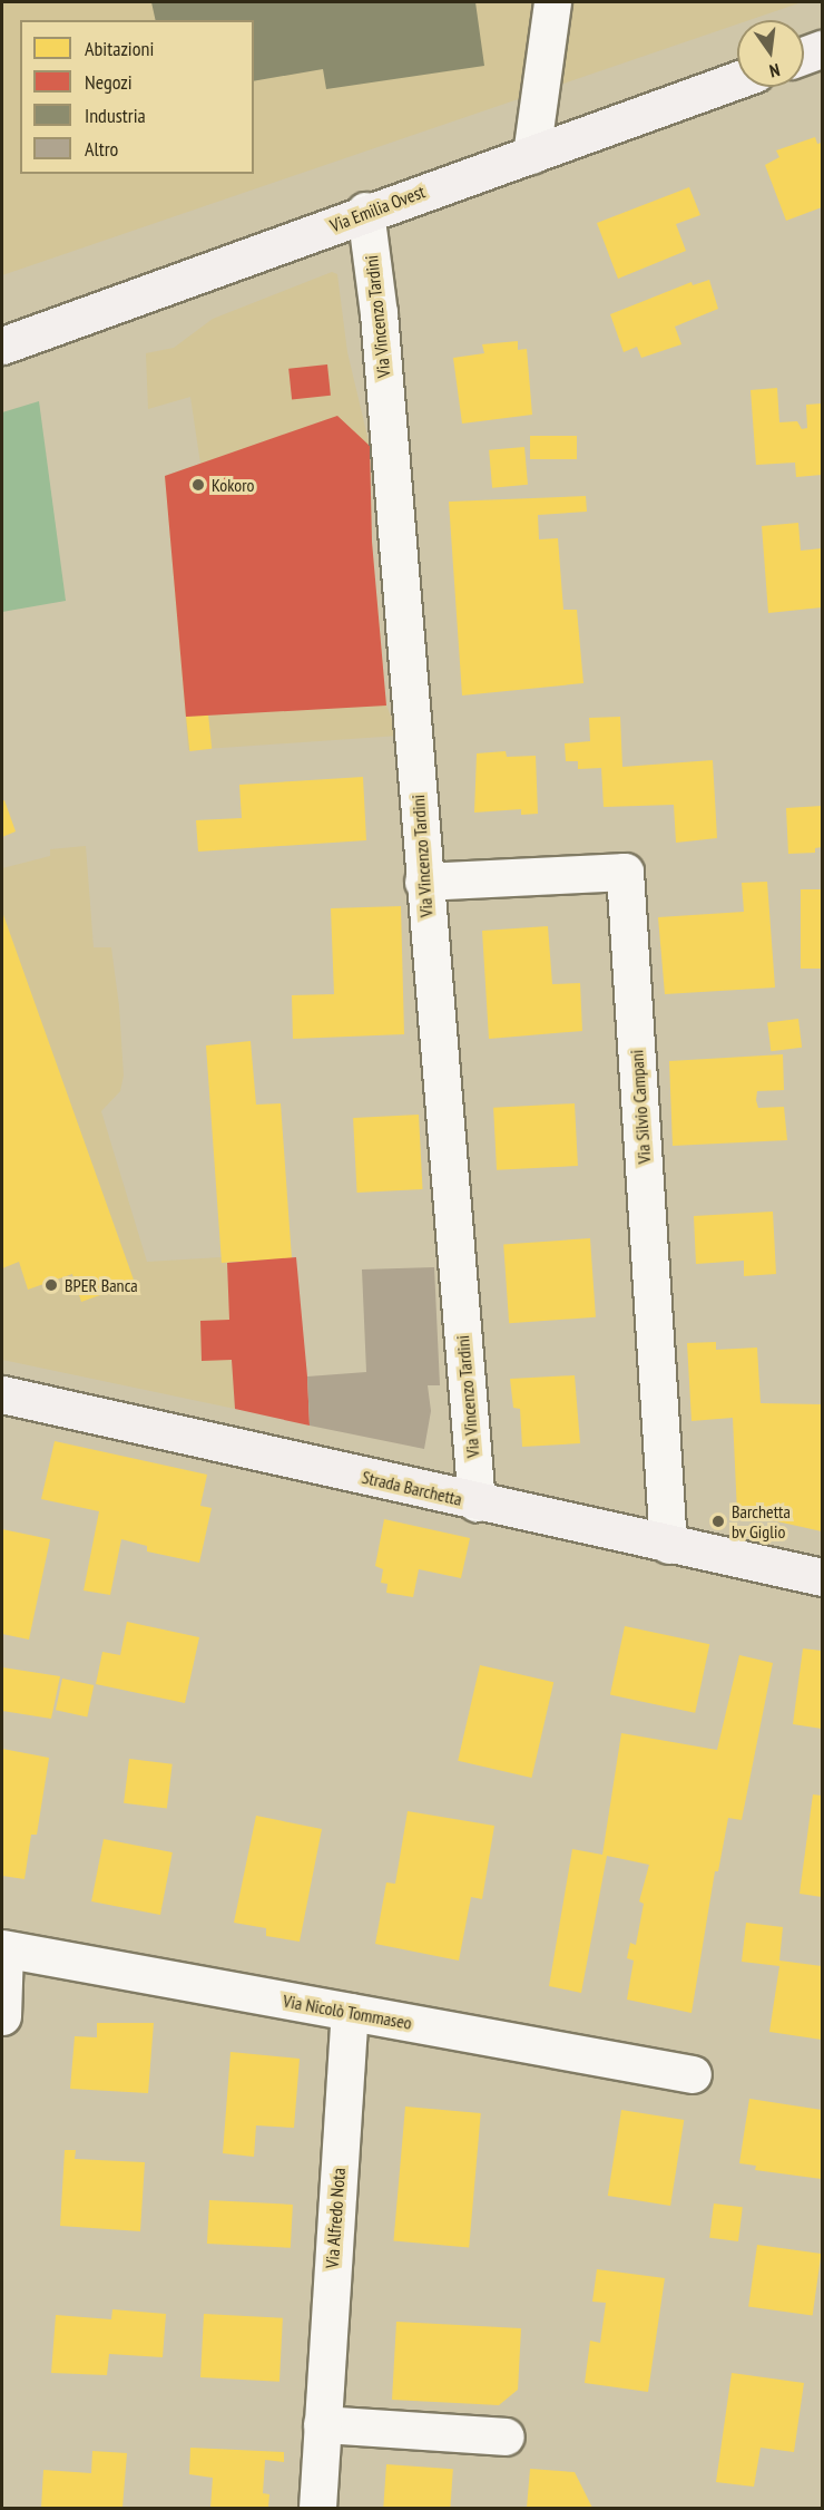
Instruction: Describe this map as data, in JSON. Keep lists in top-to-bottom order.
{
  "streets": {
    "main road": ["Via Emilia Ovest", "Strada Barchetta"],
    "street": [
      "Via Vincenzo Tardini",
      "Via Silvio Campani",
      "Via Nicolò Tommaseo",
      "Via Alfredo Nota"
    ]
  },
  "crossings": [
    ["Via Emilia Ovest", "Via Vincenzo Tardini"],
    ["Via Vincenzo Tardini", "Via Silvio Campani"],
    ["Via Vincenzo Tardini", "Strada Barchetta"],
    ["Via Silvio Campani", "Strada Barchetta"],
    ["Via Nicolò Tommaseo", "Via Alfredo Nota"]
  ],
  "places": ["Kokoro", "BPER Banca", "Barchetta bv Giglio"],
  "legend": [
    "Abitazioni",
    "Negozi",
    "Industria",
    "Altro"
  ],
  "north": "bottom"
}
